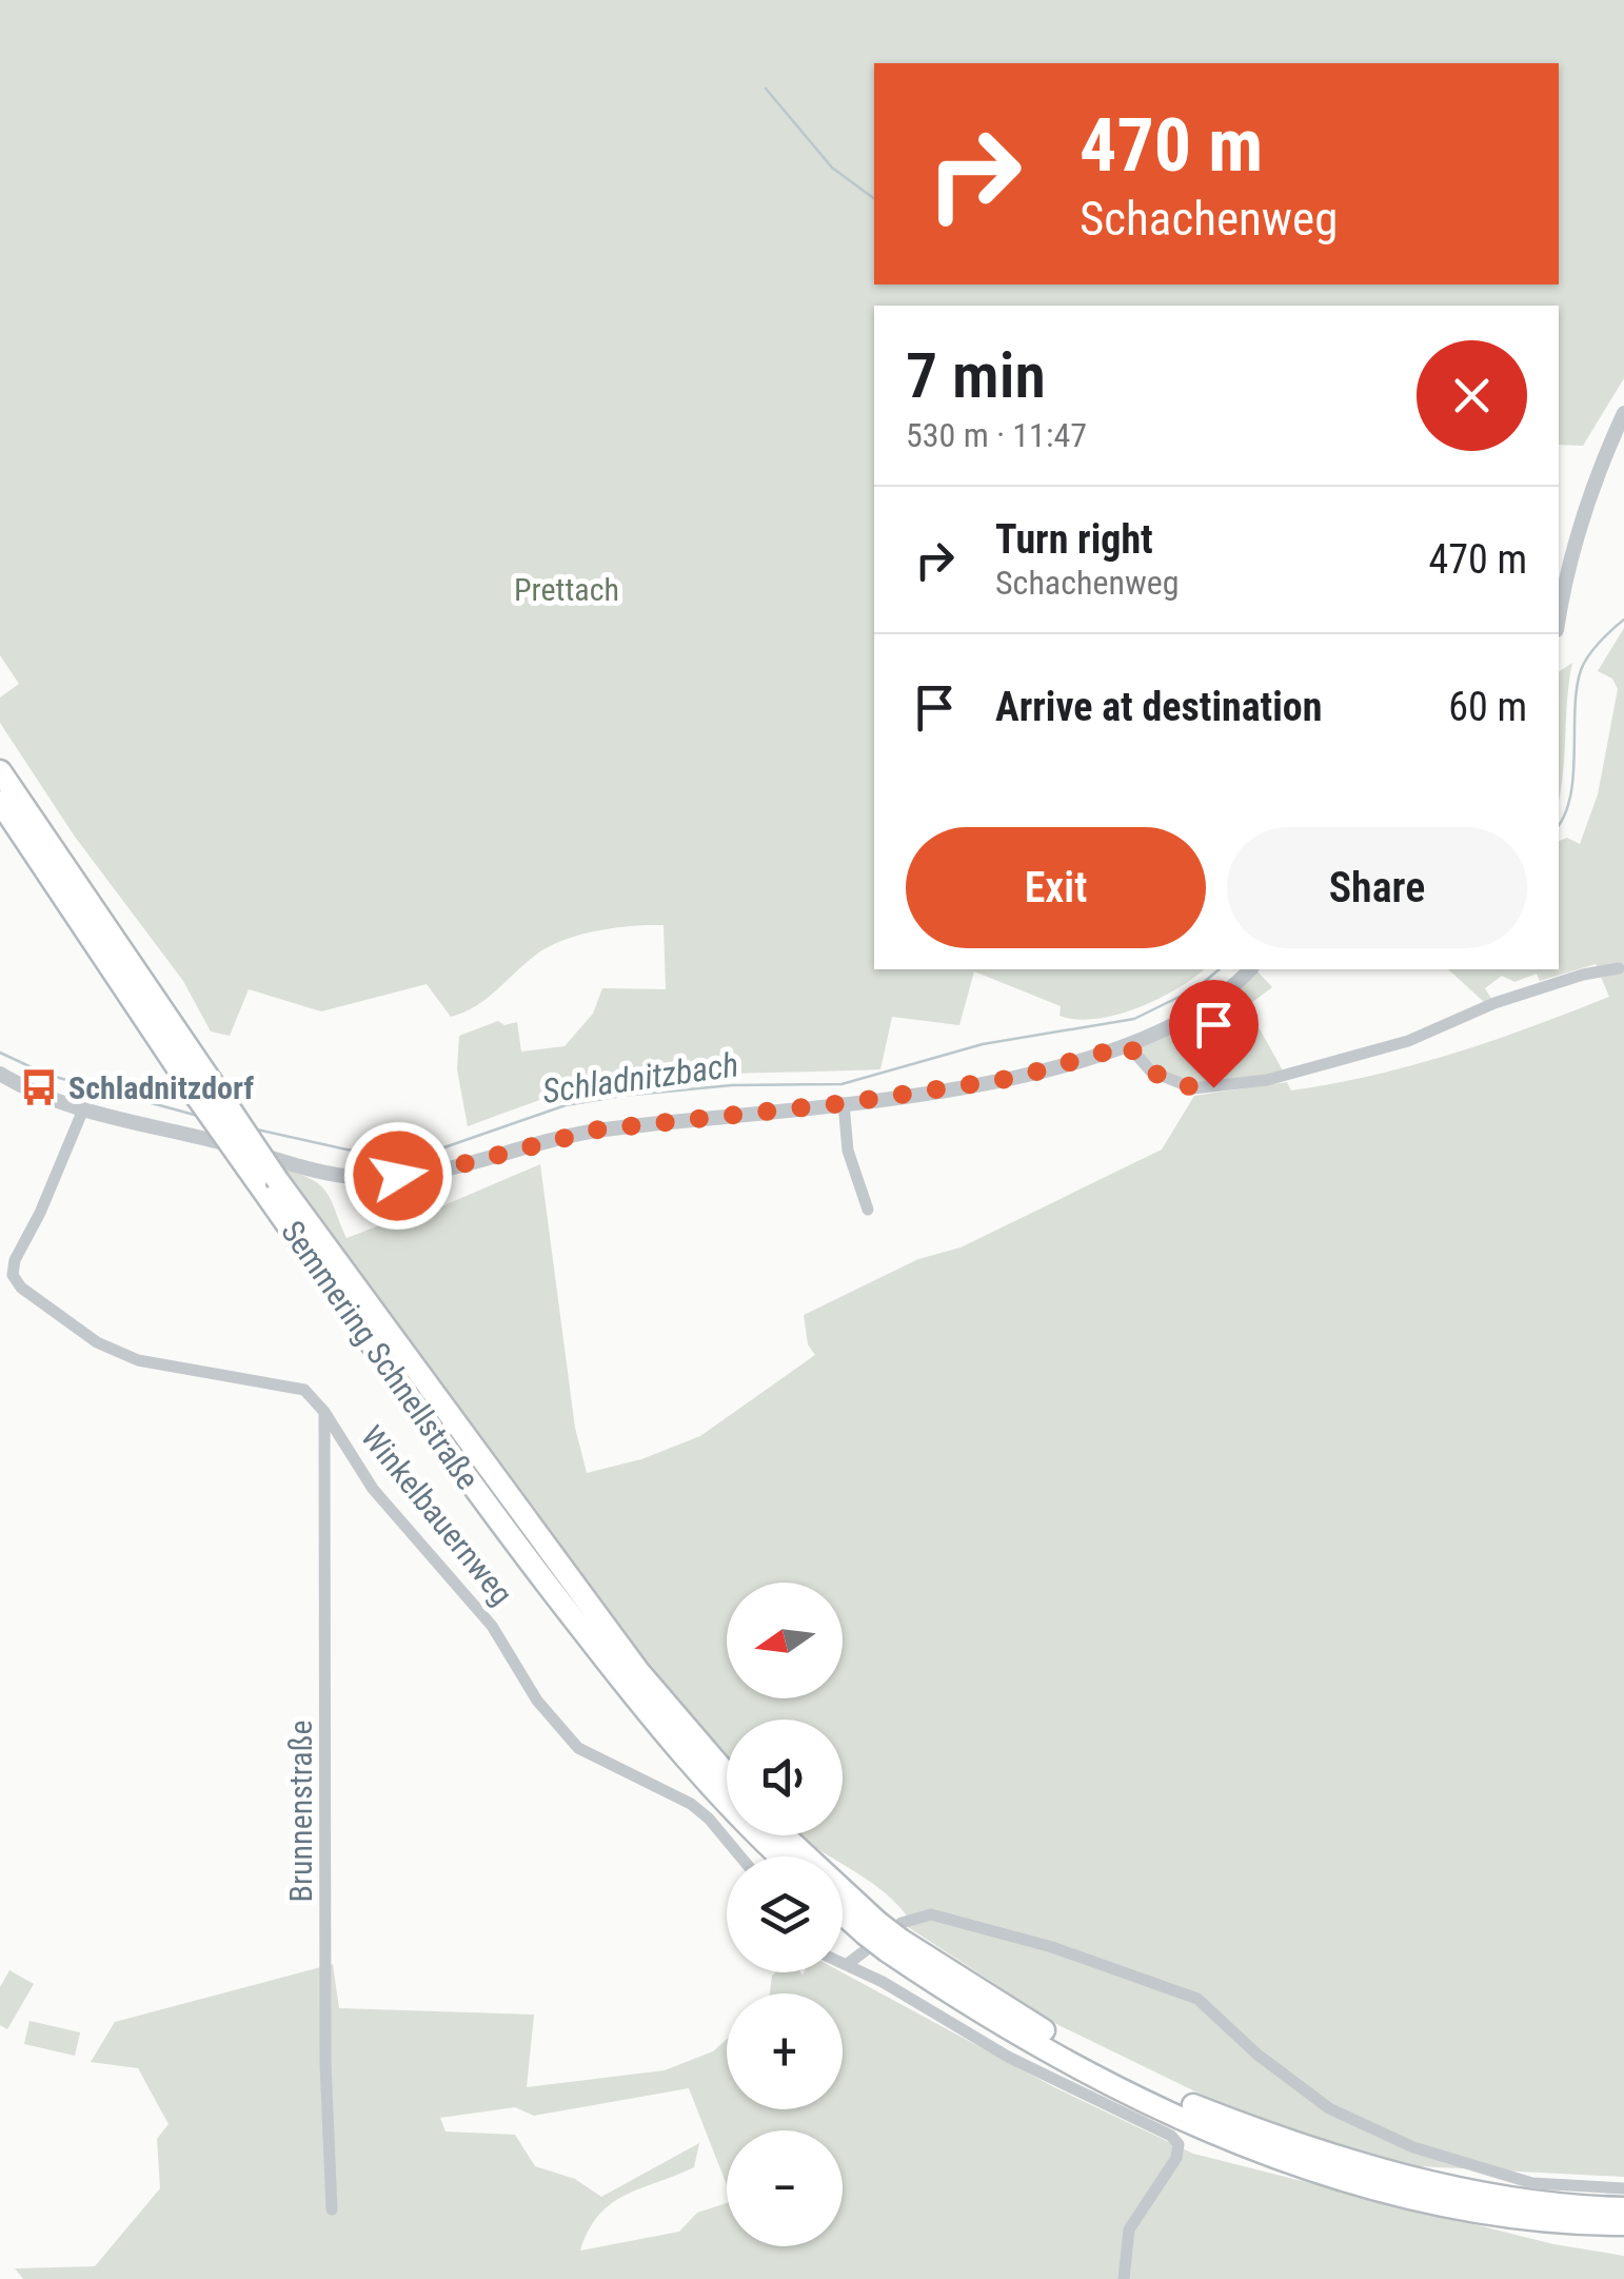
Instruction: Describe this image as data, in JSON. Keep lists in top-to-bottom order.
{
  "streets": {
    "highway": ["Semmering Schnellstraße"],
    "street": ["Winkelbauernweg", "Brunnenstraße"]
  },
  "crossings": [
    ["Winkelbauernweg", "Brunnenstraße"]
  ],
  "water": ["Schladnitzbach"],
  "parks": ["Prettach"],
  "places": {
    "bus stop": ["Schladnitzdorf"]
  },
  "north": "left",
  "page": {
    "turn": ["470 m", "Schachenweg"],
    "heading": ["7 min", "530 m · 11:47"],
    "list": [
      {
        "name": "Turn right",
        "note": "Schachenweg",
        "value": "470 m"
      },
      {
        "name": "Arrive at destination",
        "value": "60 m"
      }
    ],
    "buttons": ["Exit", "Share"],
    "map_buttons": ["+", "−"]
  }
}
